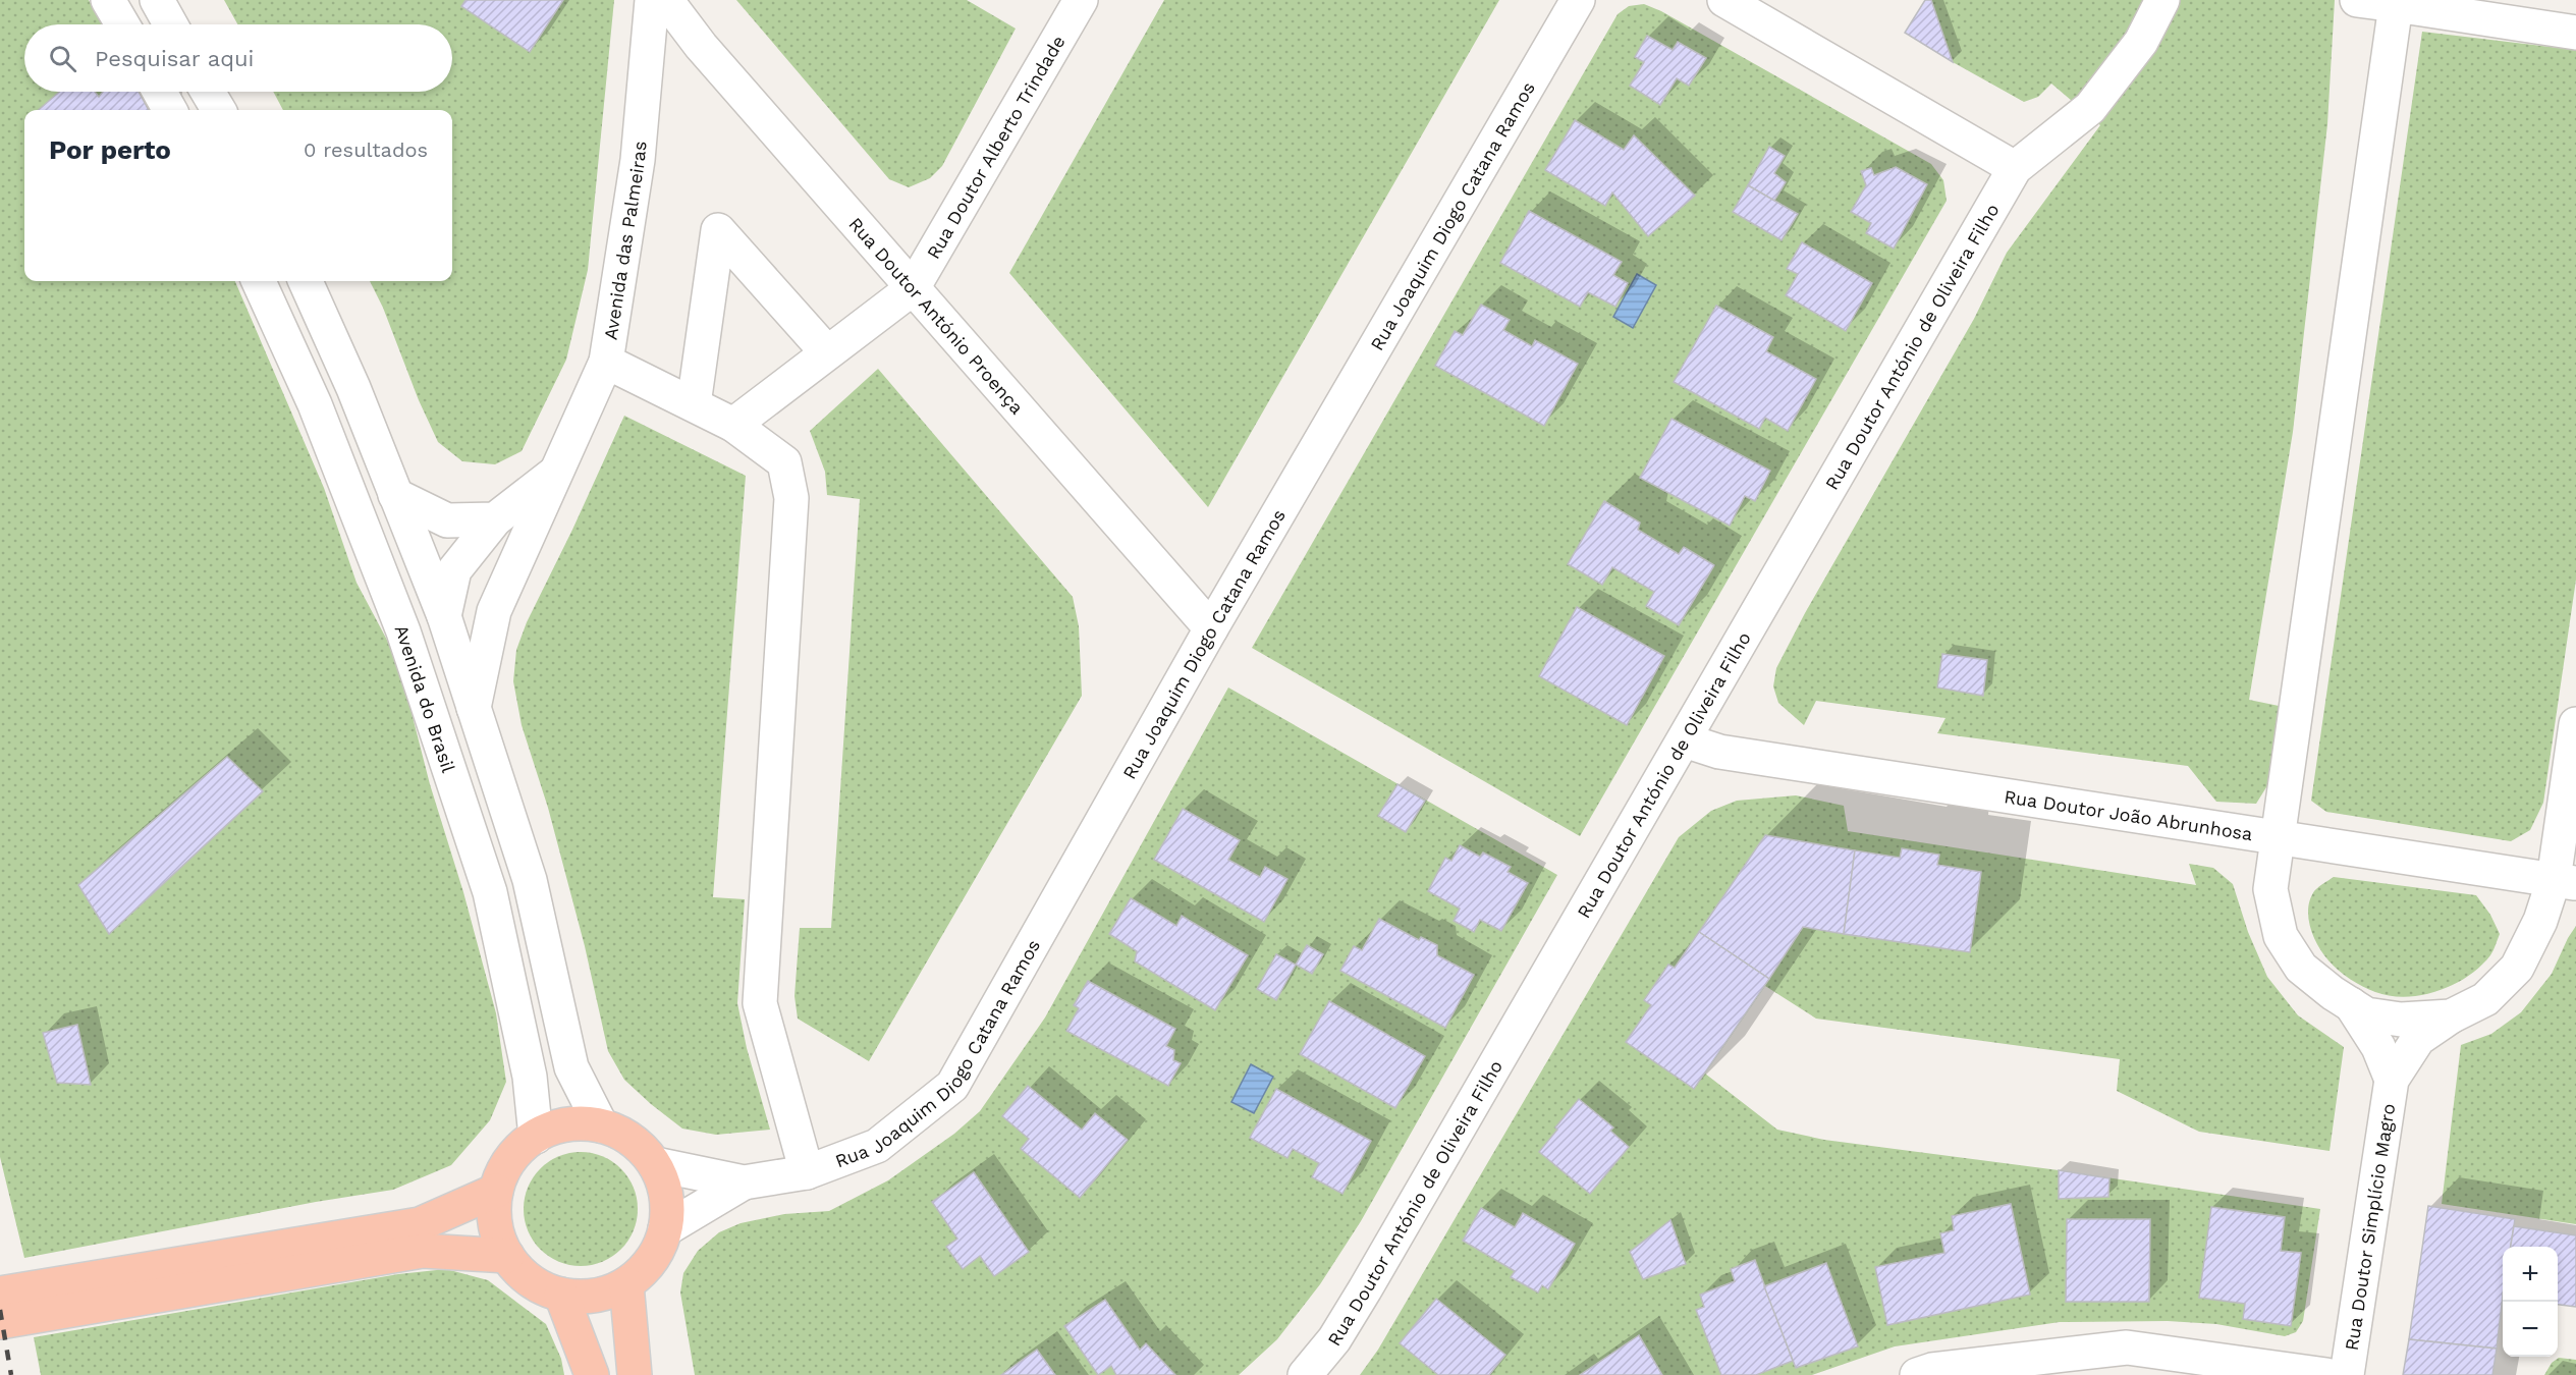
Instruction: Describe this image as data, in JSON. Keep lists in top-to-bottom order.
{
  "streets": {
    "street": [
      "Rua Doutor Alberto Trindade",
      "Rua Joaquim Diogo Catana Ramos",
      "Avenida das Palmeiras",
      "Rua Doutor António Proença",
      "Rua Doutor António de Oliveira Filho",
      "Avenida do Brasil",
      "Rua Doutor João Abrunhosa",
      "Rua Doutor Simplício Magro"
    ]
  },
  "crossings": [
    ["Rua Doutor Alberto Trindade", "Rua Doutor António Proença"],
    ["Rua Joaquim Diogo Catana Ramos", "Rua Doutor António Proença"],
    ["Rua Joaquim Diogo Catana Ramos", "Avenida do Brasil"],
    ["Rua Doutor António de Oliveira Filho", "Rua Doutor João Abrunhosa"]
  ],
  "page": {
    "search": "Pesquisar aqui",
    "heading": ["Por perto", "0 resultados"],
    "map_buttons": ["+", "−"]
  }
}
